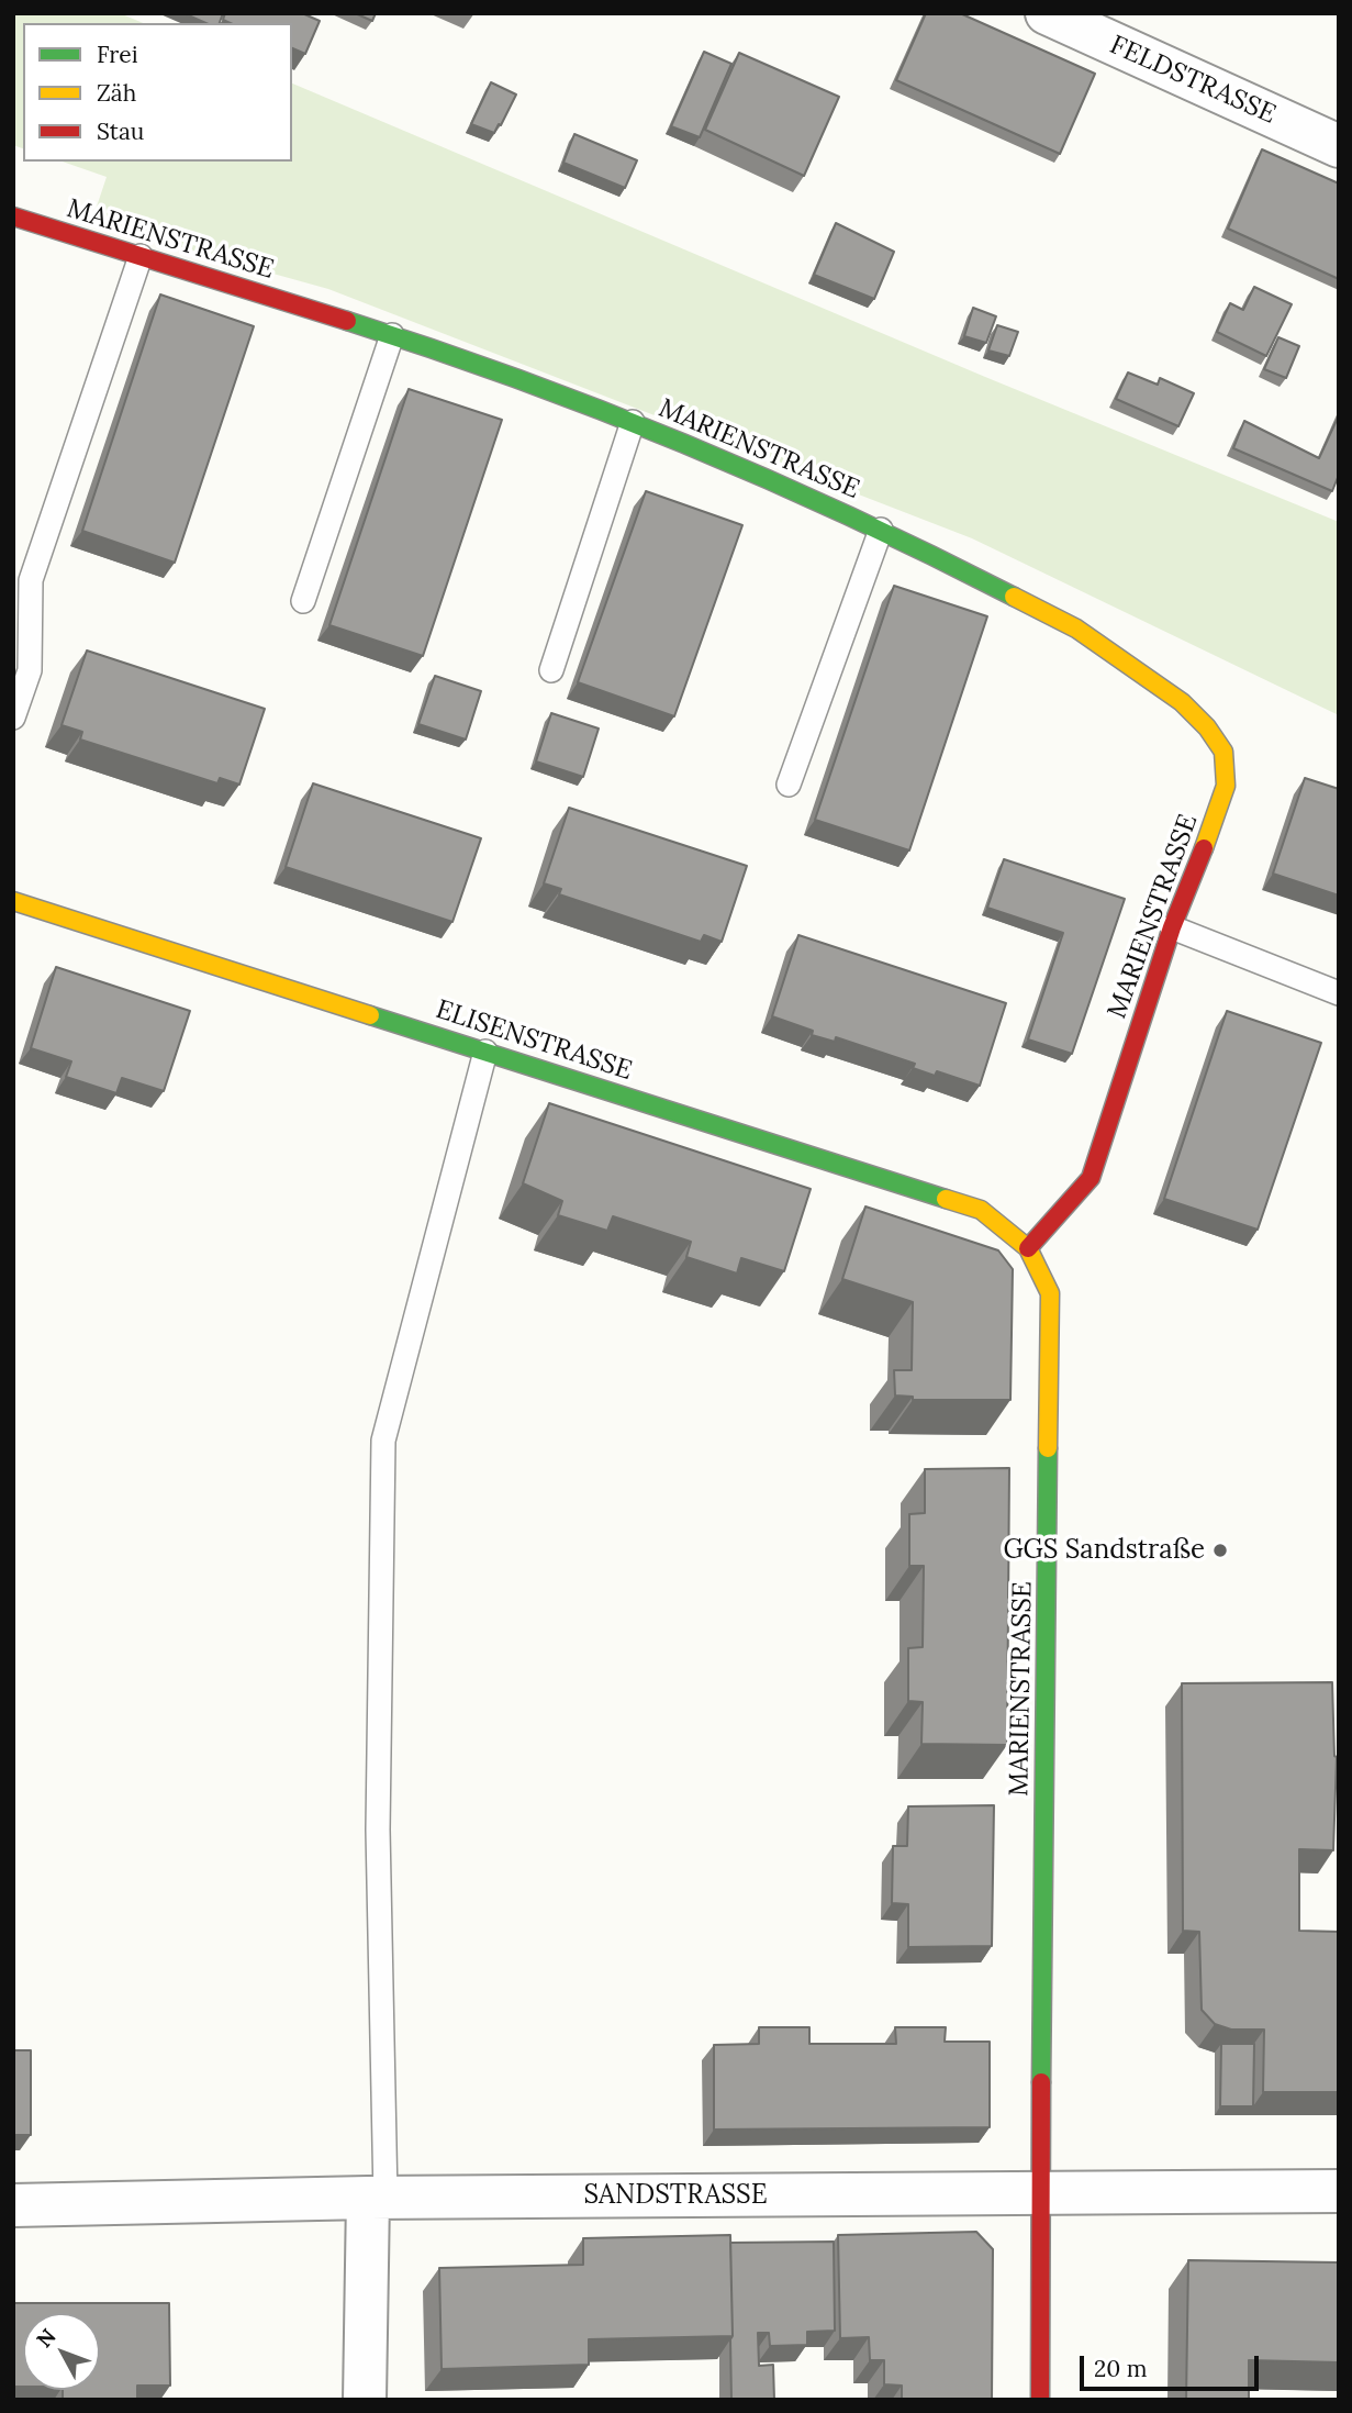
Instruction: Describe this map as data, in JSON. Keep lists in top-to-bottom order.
{
  "streets": {
    "street": [
      "FELDSTRASSE",
      "MARIENSTRASSE",
      "ELISENSTRASSE",
      "SANDSTRASSE"
    ]
  },
  "crossings": [
    ["MARIENSTRASSE", "ELISENSTRASSE"],
    ["MARIENSTRASSE", "SANDSTRASSE"]
  ],
  "places": ["GGS Sandstraße"],
  "legend": ["Frei", "Zäh", "Stau"],
  "scale_bar": "20 m",
  "north": "top left"
}
